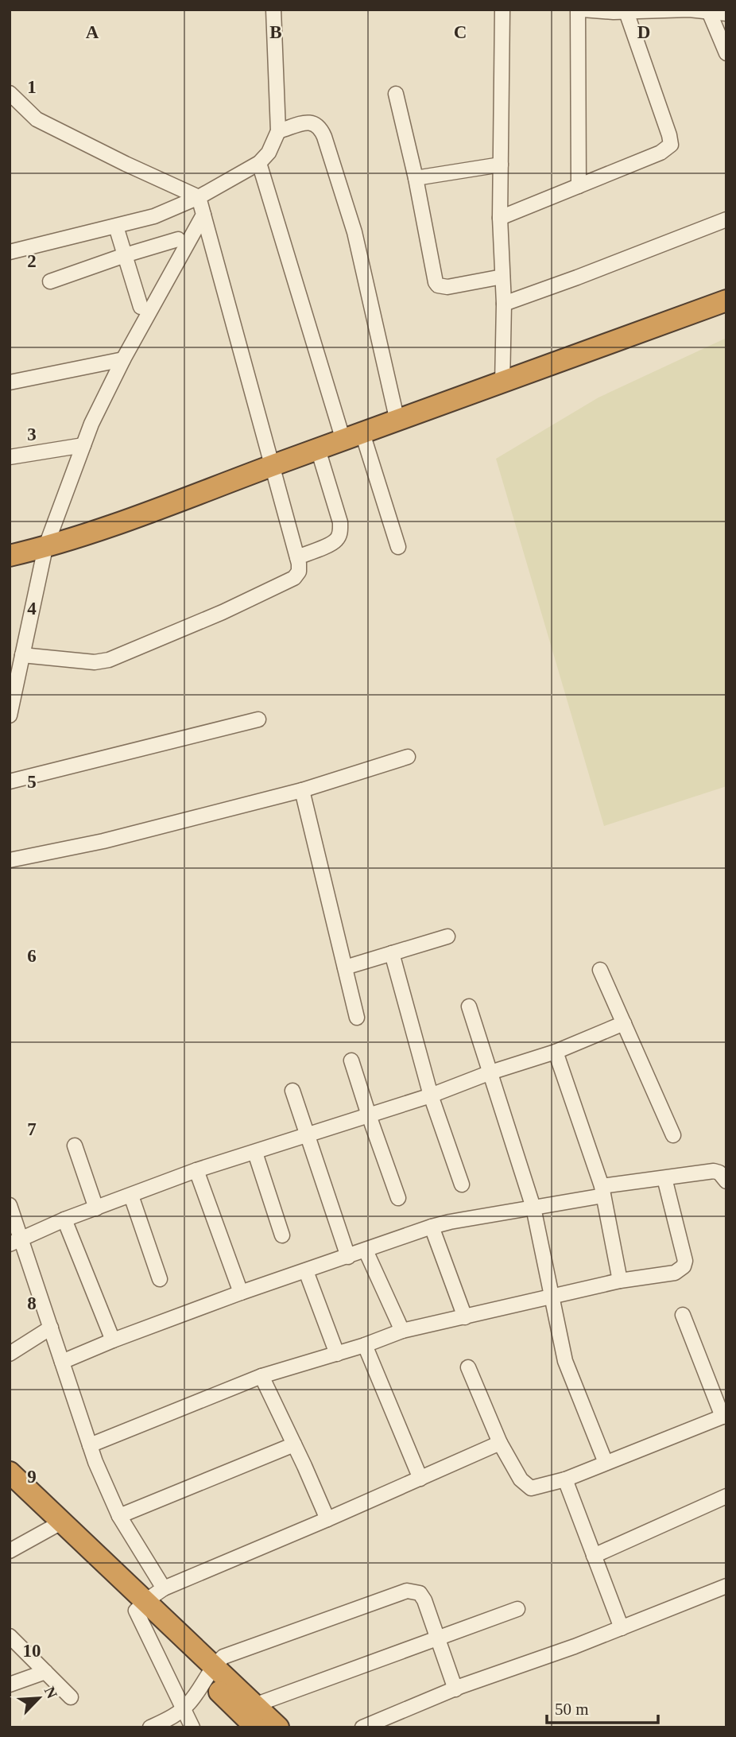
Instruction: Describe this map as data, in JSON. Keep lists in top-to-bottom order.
{
  "scale_bar": "50 m",
  "north": "top right",
  "grid": {
    "columns": [
      "A",
      "B",
      "C",
      "D"
    ],
    "rows": [
      "1",
      "2",
      "3",
      "4",
      "5",
      "6",
      "7",
      "8",
      "9",
      "10"
    ]
  }
}
